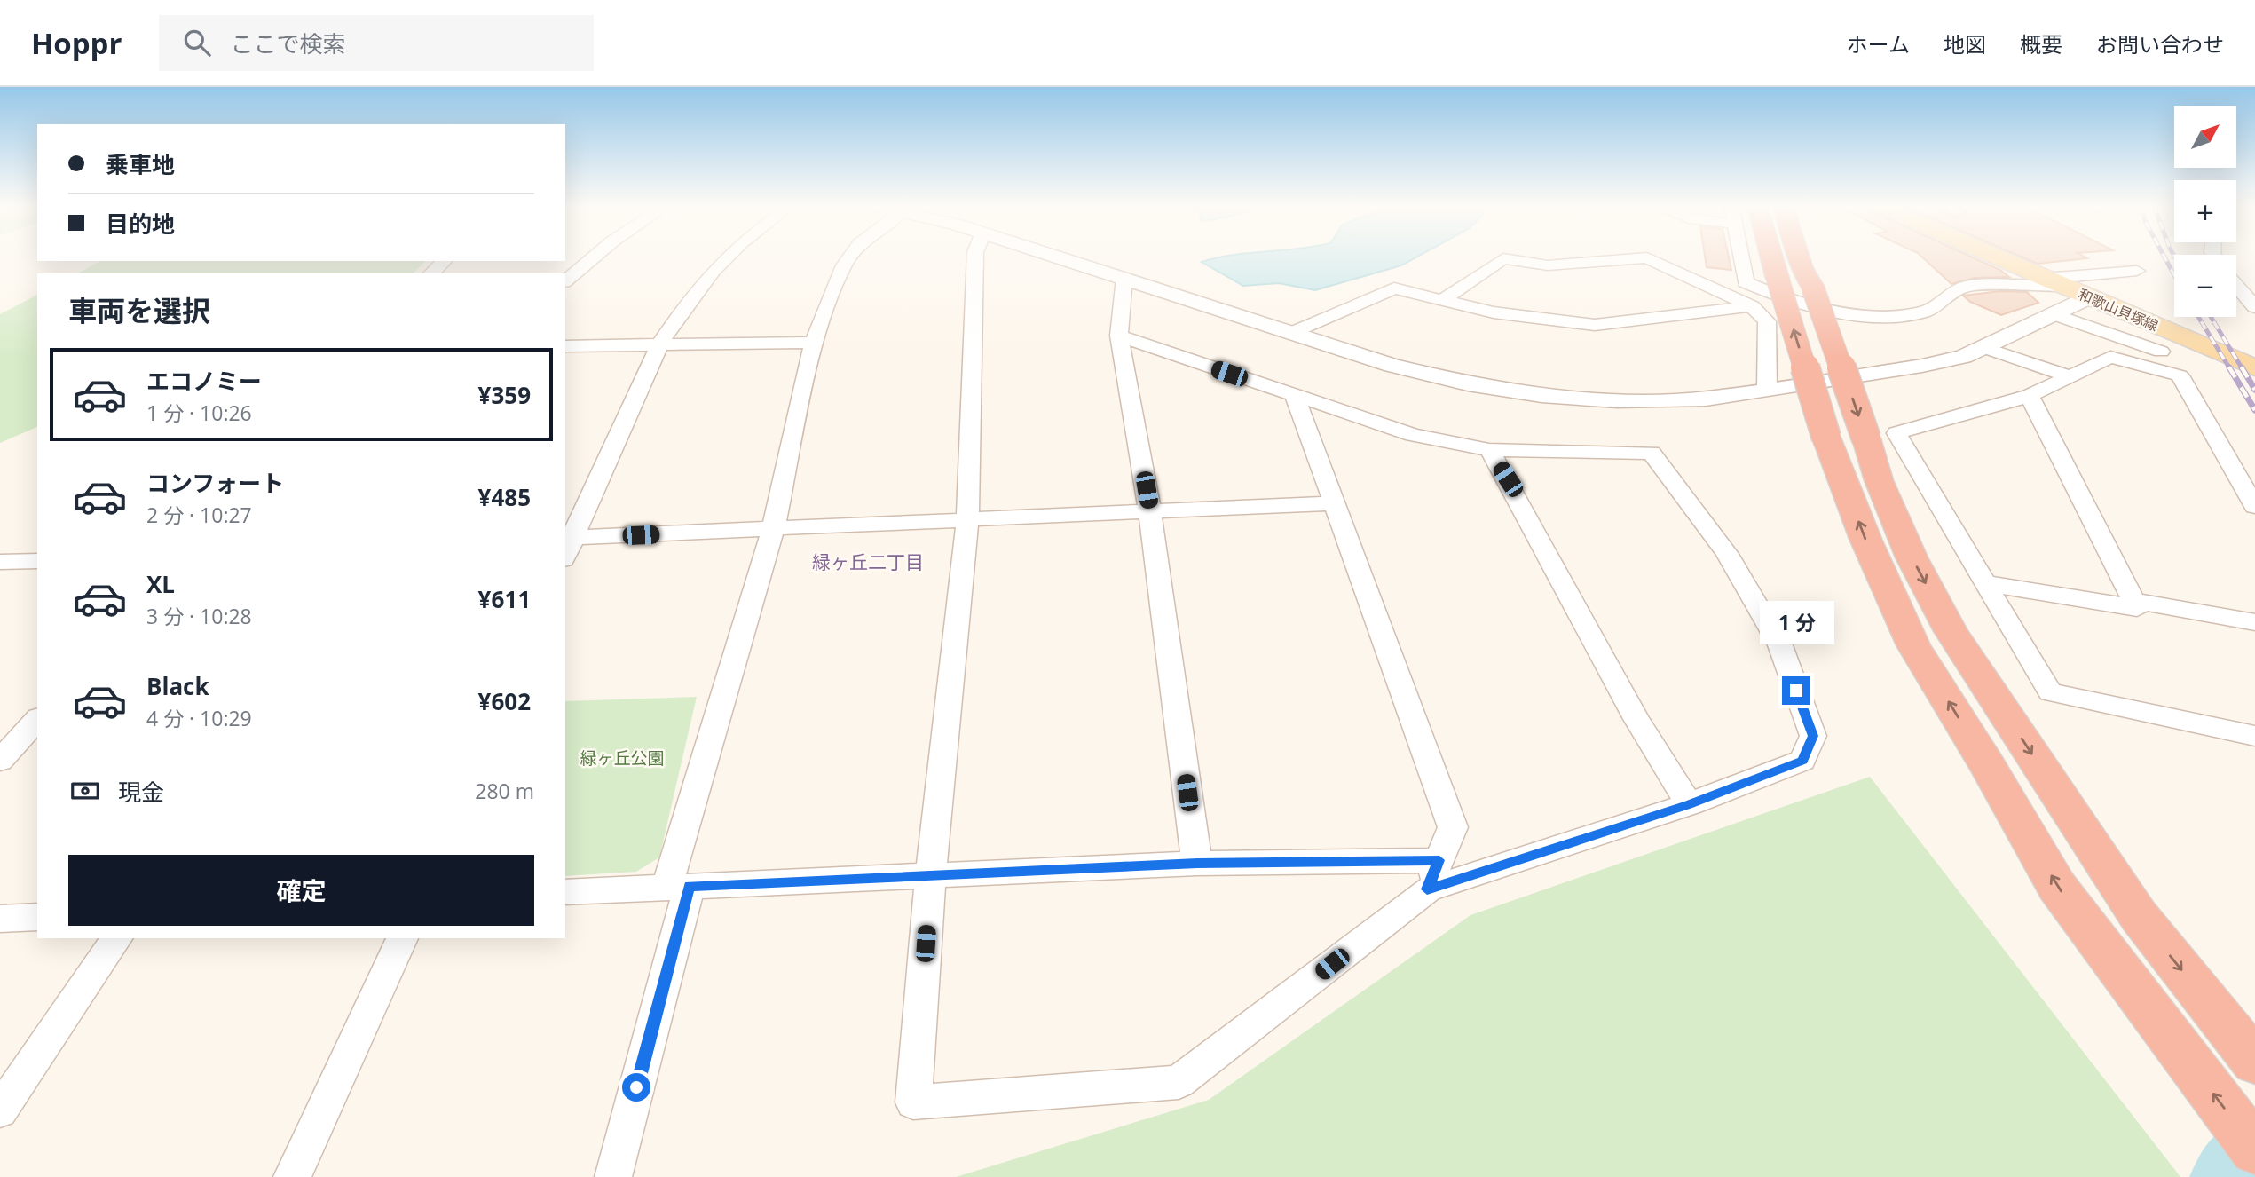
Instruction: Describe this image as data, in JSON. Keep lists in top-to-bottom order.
{
  "streets": {
    "main road": ["和歌山貝塚線"]
  },
  "districts": ["緑ヶ丘二丁目"],
  "parks": ["緑ヶ丘公園"],
  "north": "top right",
  "page": {
    "header": "Hoppr",
    "search": "ここで検索",
    "nav": [
      "ホーム",
      "地図",
      "概要",
      "お問い合わせ"
    ],
    "map_buttons": ["+", "−"],
    "banner": ["乗車地", "目的地"],
    "heading": "車両を選択",
    "list": [
      {
        "name": "エコノミー",
        "note": "1 分 · 10:26",
        "value": "¥359"
      },
      {
        "name": "コンフォート",
        "note": "2 分 · 10:27",
        "value": "¥485"
      },
      {
        "name": "XL",
        "note": "3 分 · 10:28",
        "value": "¥611"
      },
      {
        "name": "Black",
        "note": "4 分 · 10:29",
        "value": "¥602"
      }
    ],
    "bubble": "1 分",
    "pay": ["現金", "280 m"],
    "buttons": "確定"
  }
}
